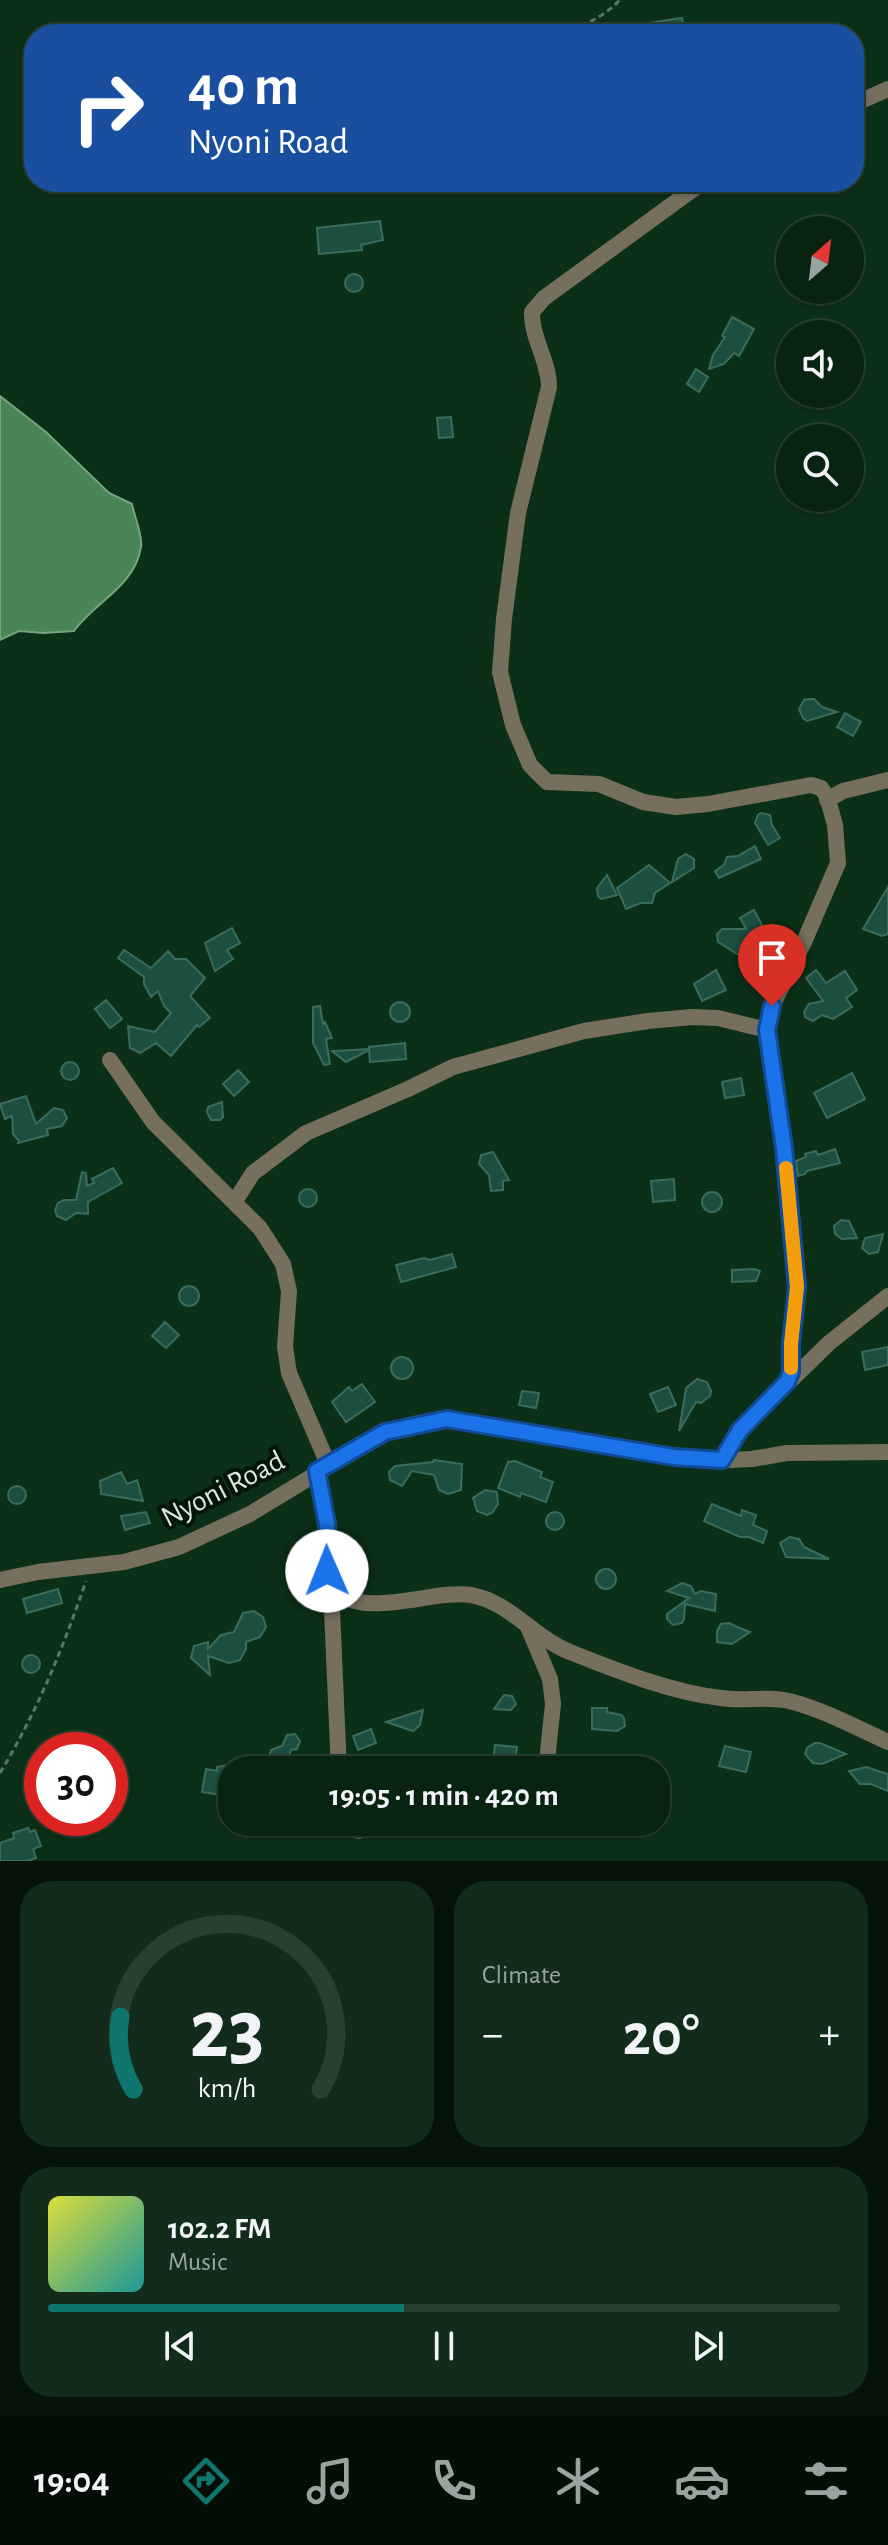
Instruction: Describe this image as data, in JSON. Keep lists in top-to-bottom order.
{
  "streets": {
    "street": ["Nyoni Road"]
  },
  "north": "top right",
  "page": {
    "turn": ["40 m", "Nyoni Road"],
    "limit": "30",
    "trip": "19:05 · 1 min · 420 m",
    "tile": "Climate",
    "heat": ["−", "20°", "+"],
    "song": ["102.2 FM", "Music"],
    "tabs": "19:04",
    "gauge": ["23", "km/h"]
  }
}
